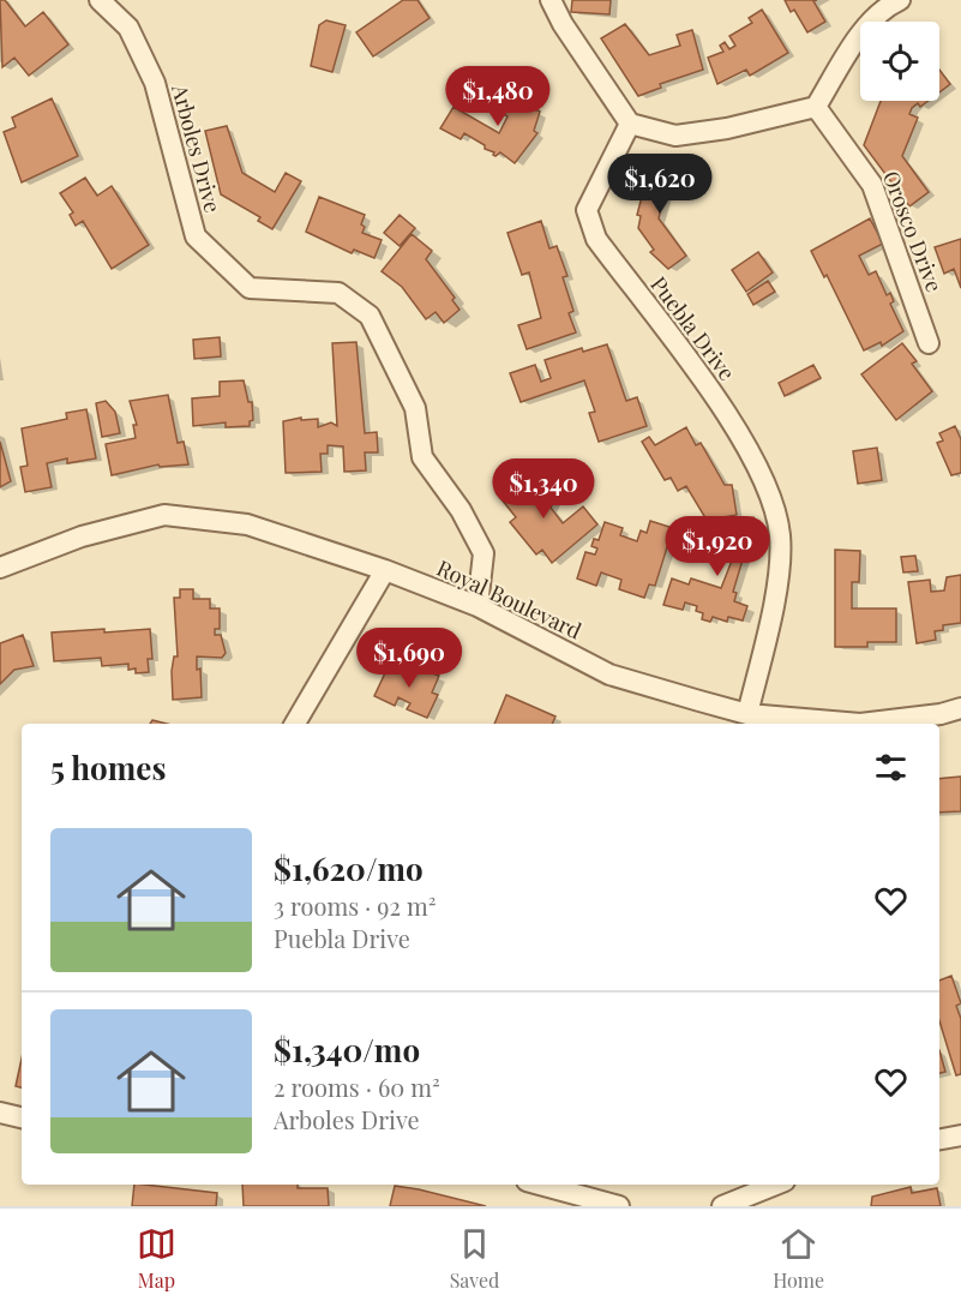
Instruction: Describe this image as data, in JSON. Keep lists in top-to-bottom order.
{
  "streets": {
    "street": [
      "Arboles Drive",
      "Orosco Drive",
      "Puebla Drive",
      "Royal Boulevard"
    ]
  },
  "crossings": [
    ["Arboles Drive", "Royal Boulevard"],
    ["Puebla Drive", "Royal Boulevard"]
  ],
  "page": {
    "price": [
      "$1,480",
      "$1,620",
      "$1,340",
      "$1,920",
      "$1,690"
    ],
    "heading": "5 homes",
    "list": [
      {
        "name": "$1,620/mo",
        "note": "3 rooms · 92 m² · Puebla Drive"
      },
      {
        "name": "$1,340/mo",
        "note": "2 rooms · 60 m² · Arboles Drive"
      }
    ],
    "tabs": ["Map", "Saved", "Home"]
  }
}
